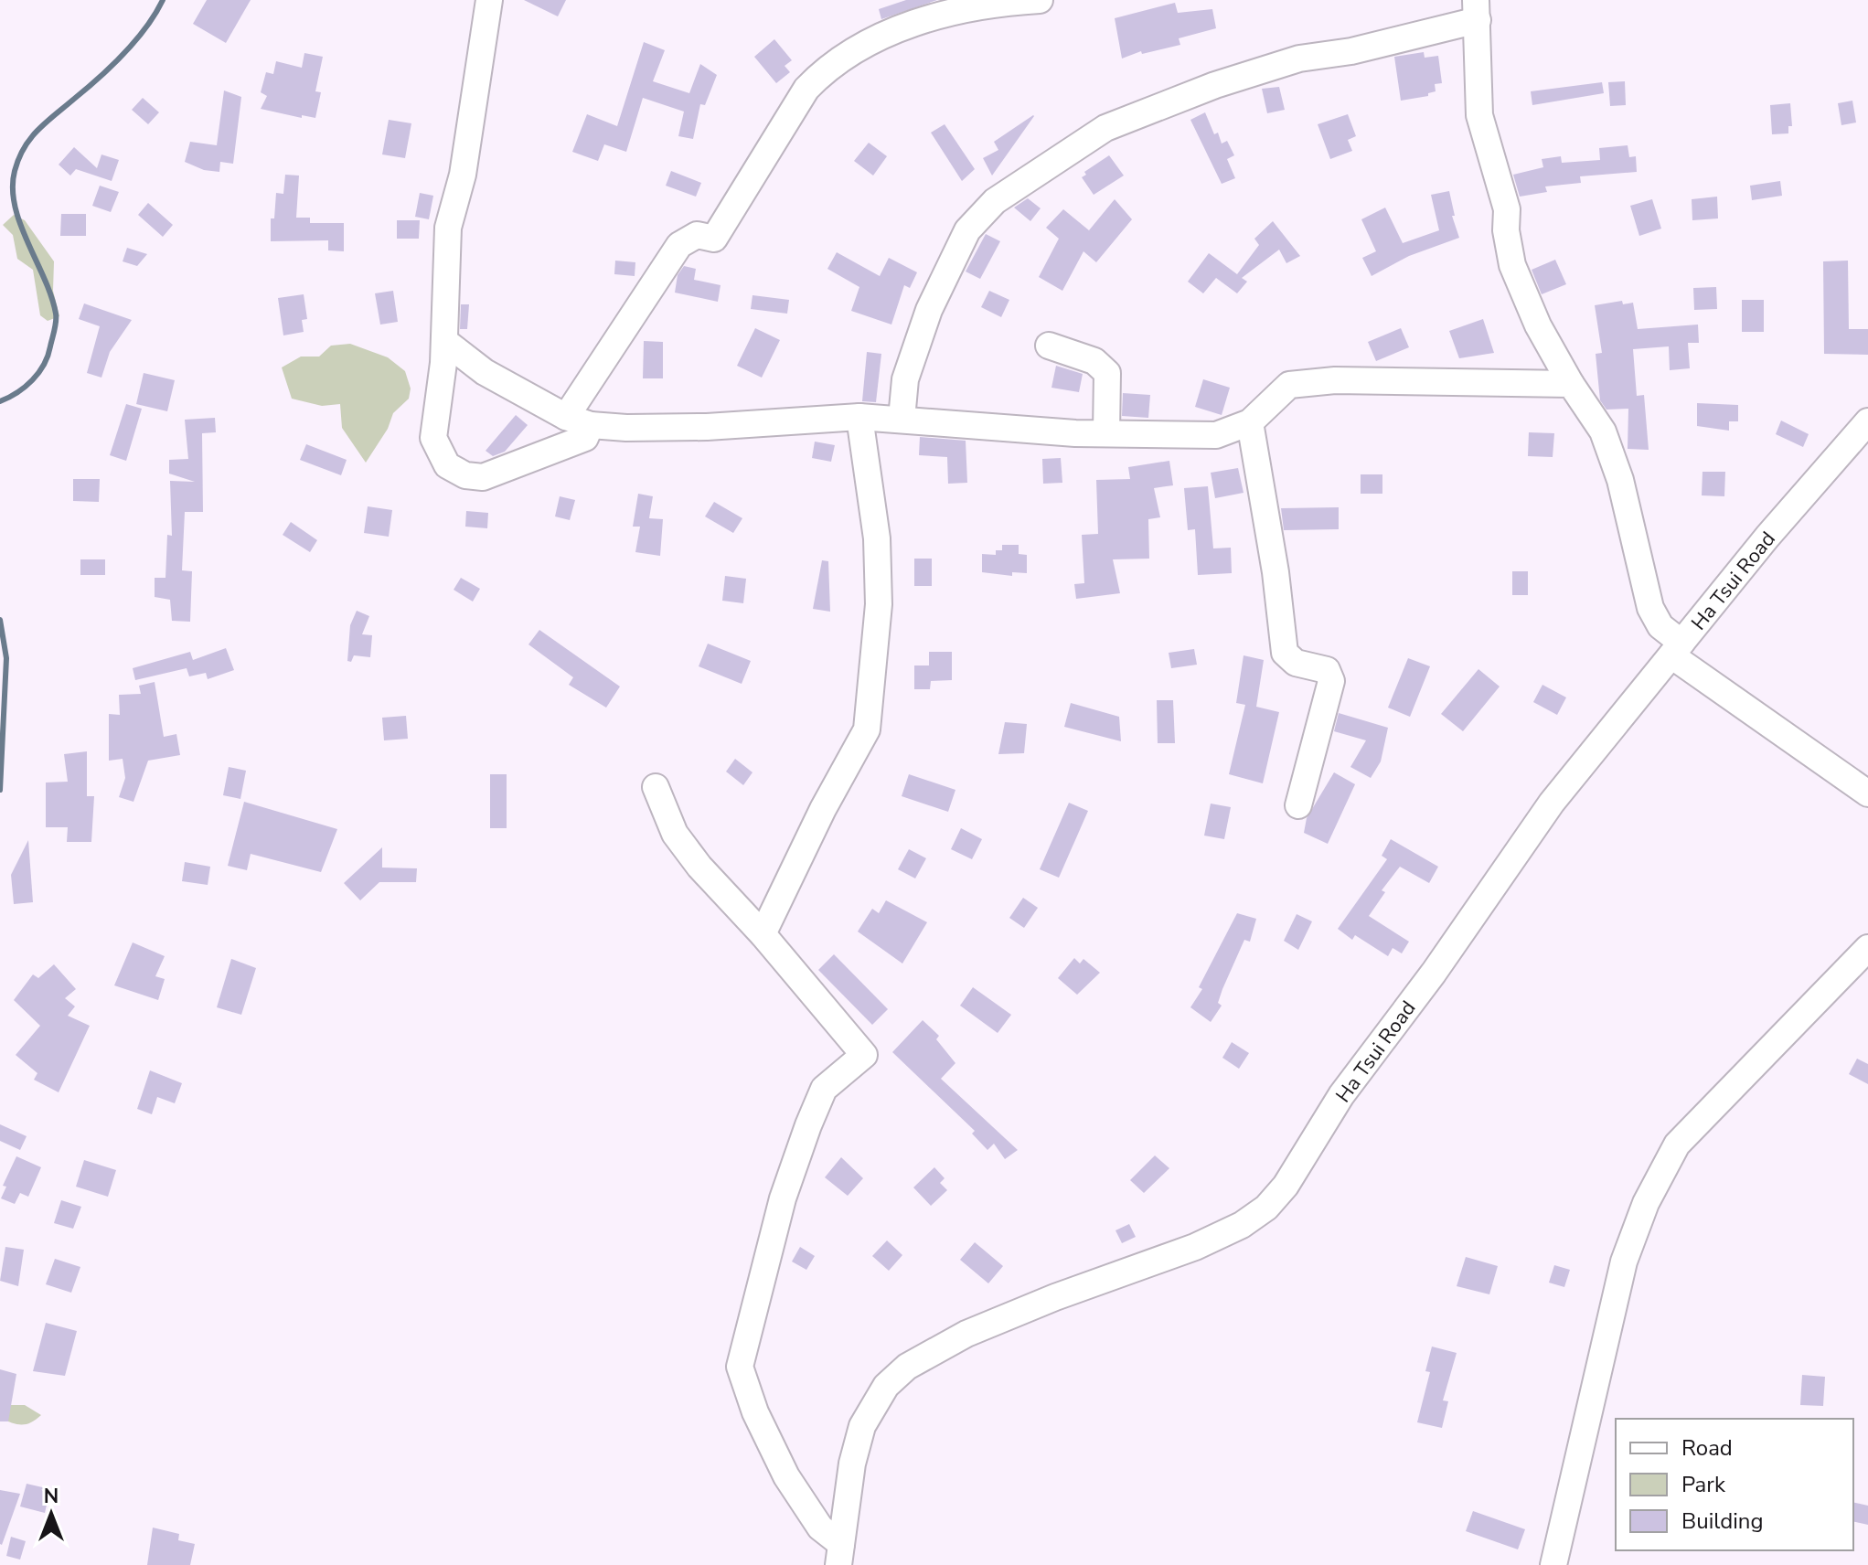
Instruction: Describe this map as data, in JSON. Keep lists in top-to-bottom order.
{
  "streets": {
    "street": ["Ha Tsui Road"]
  },
  "legend": ["Road", "Park", "Building"],
  "north": "top"
}
